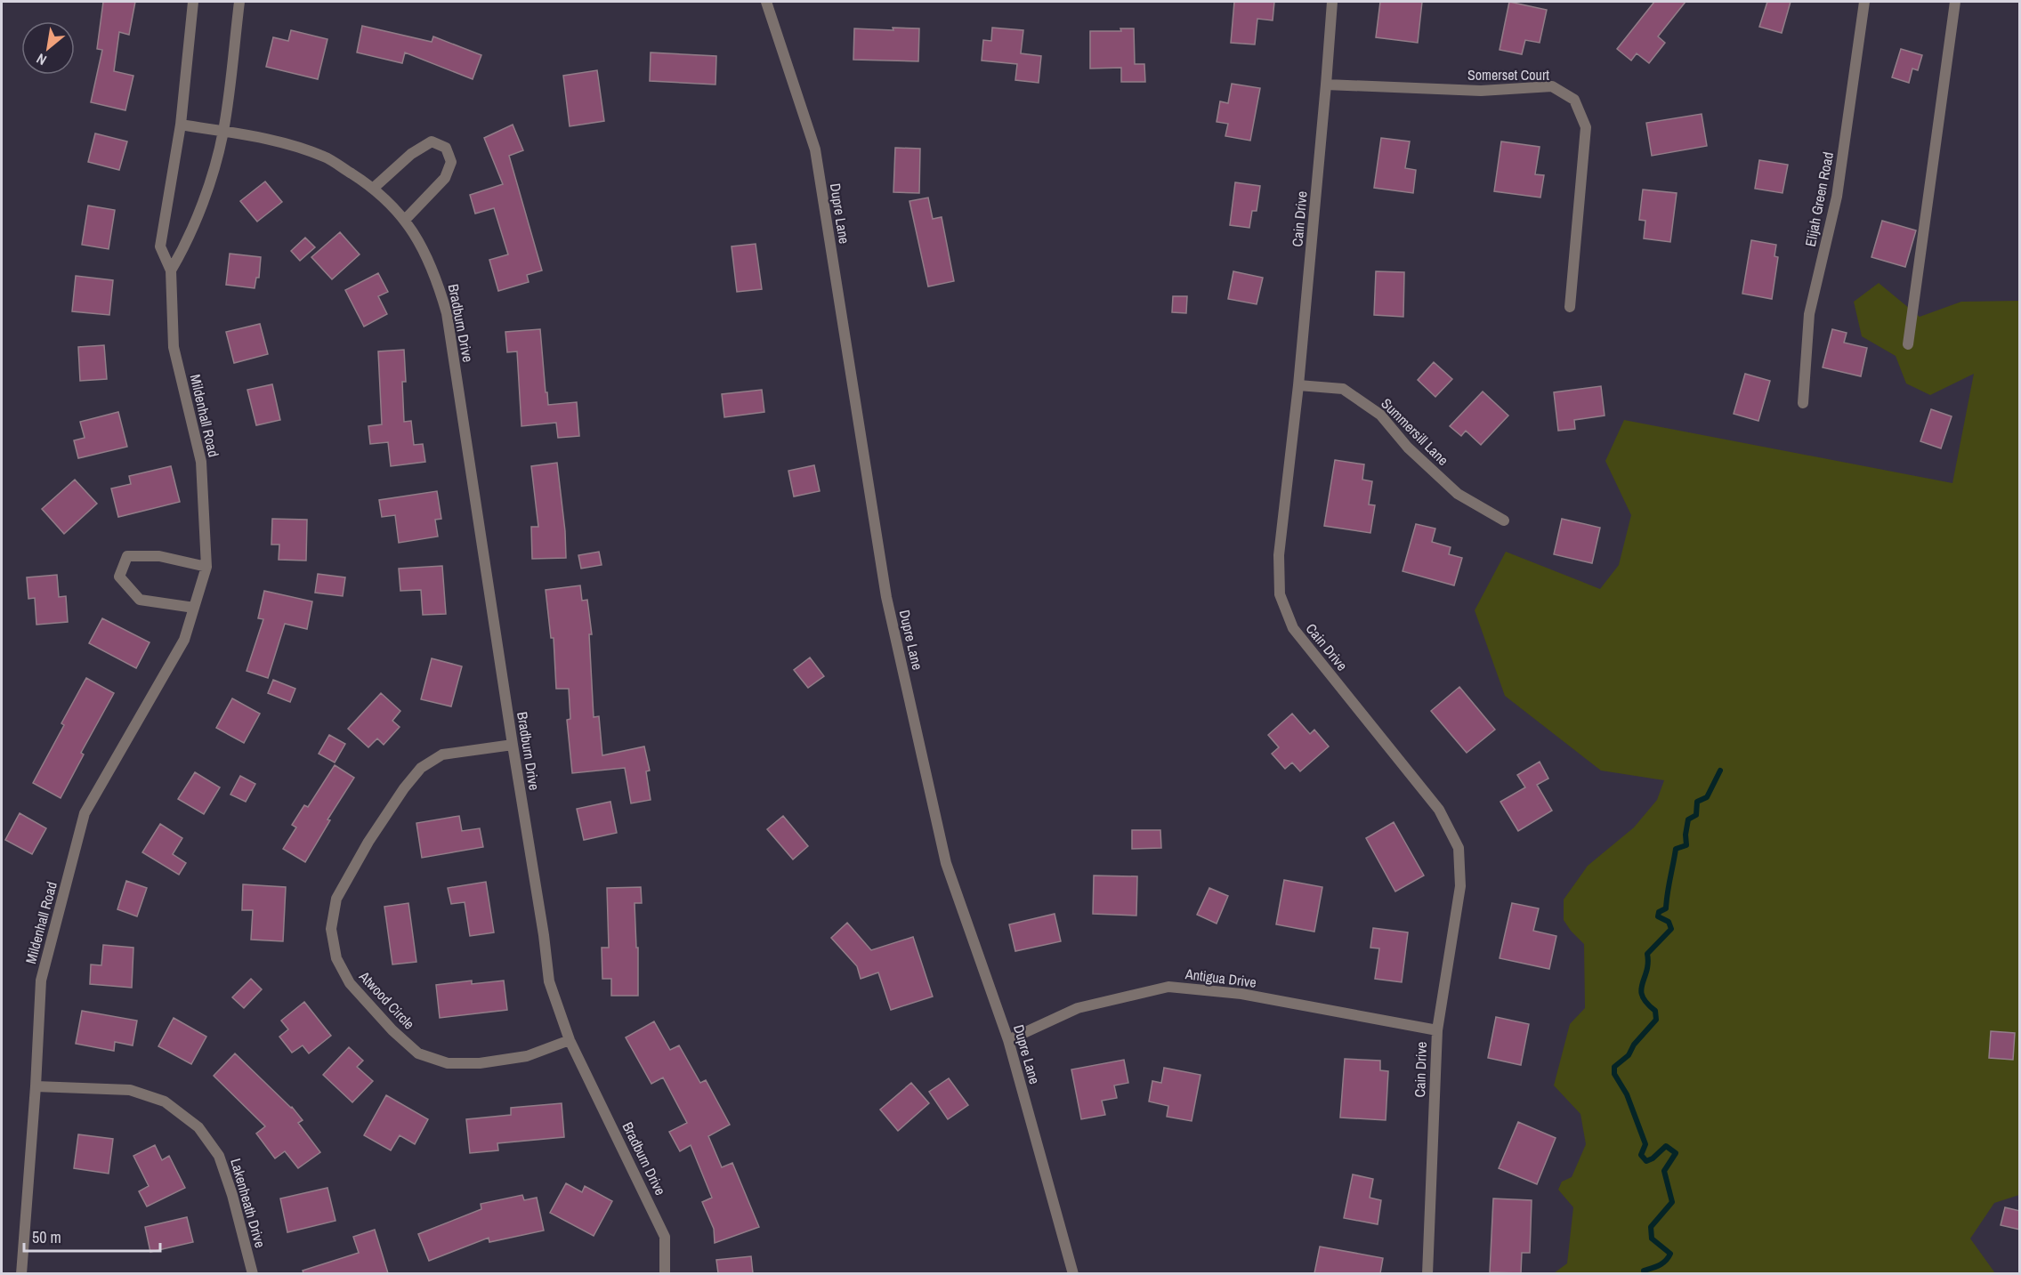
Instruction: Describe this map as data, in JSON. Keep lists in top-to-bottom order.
{
  "streets": {
    "street": [
      "Somerset Court",
      "Elijah Green Road",
      "Dupre Lane",
      "Cain Drive",
      "Bradburn Drive",
      "Mildenhall Road",
      "Summersill Lane",
      "Antigua Drive",
      "Atwood Circle",
      "Lakenheath Drive"
    ]
  },
  "crossings": [
    ["Somerset Court", "Cain Drive"],
    ["Dupre Lane", "Antigua Drive"],
    ["Cain Drive", "Summersill Lane"],
    ["Cain Drive", "Antigua Drive"],
    ["Bradburn Drive", "Mildenhall Road"],
    ["Bradburn Drive", "Atwood Circle"],
    ["Mildenhall Road", "Lakenheath Drive"]
  ],
  "scale_bar": "50 m",
  "north": "bottom left"
}
